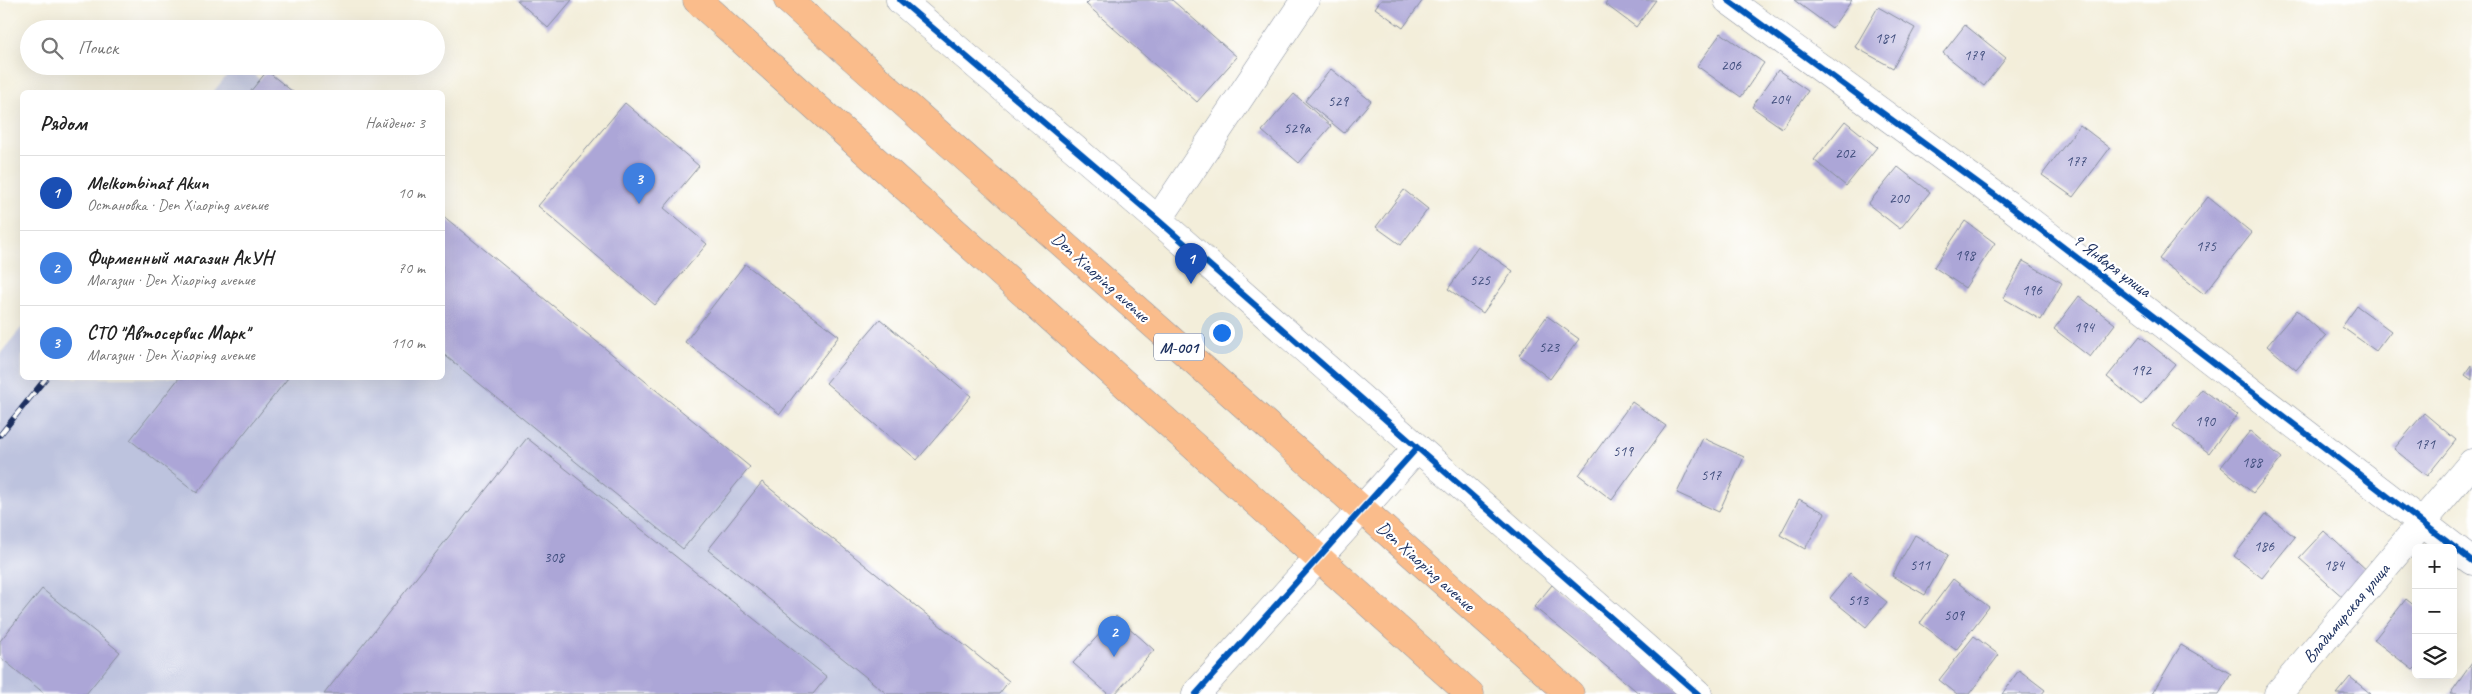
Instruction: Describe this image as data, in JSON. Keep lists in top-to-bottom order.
{
  "streets": {
    "main road": ["Den Xiaoping avenue", "M-001"],
    "street": ["9 Января улица", "Владимирская улица"]
  },
  "crossings": [
    ["9 Января улица", "Владимирская улица"]
  ],
  "house_numbers": [
    "181",
    "179",
    "206",
    "204",
    "529",
    "529а",
    "202",
    "177",
    "200",
    "175",
    "198",
    "525",
    "196",
    "194",
    "523",
    "192",
    "190",
    "171",
    "519",
    "188",
    "517",
    "186",
    "308",
    "511",
    "184",
    "513",
    "509"
  ],
  "page": {
    "search": "Поиск",
    "heading": ["Рядом", "Найдено: 3"],
    "list": [
      {
        "mark": "1",
        "name": "Melkombinat Akun",
        "note": "Остановка · Den Xiaoping avenue",
        "value": "10 m"
      },
      {
        "mark": "2",
        "name": "Фирменный магазин АкУН",
        "note": "Магазин · Den Xiaoping avenue",
        "value": "70 m"
      },
      {
        "mark": "3",
        "name": "СТО ''Автосервис Марк''",
        "note": "Магазин · Den Xiaoping avenue",
        "value": "110 m"
      }
    ],
    "pins": ["3", "1", "2"],
    "map_buttons": ["+", "−"]
  }
}
